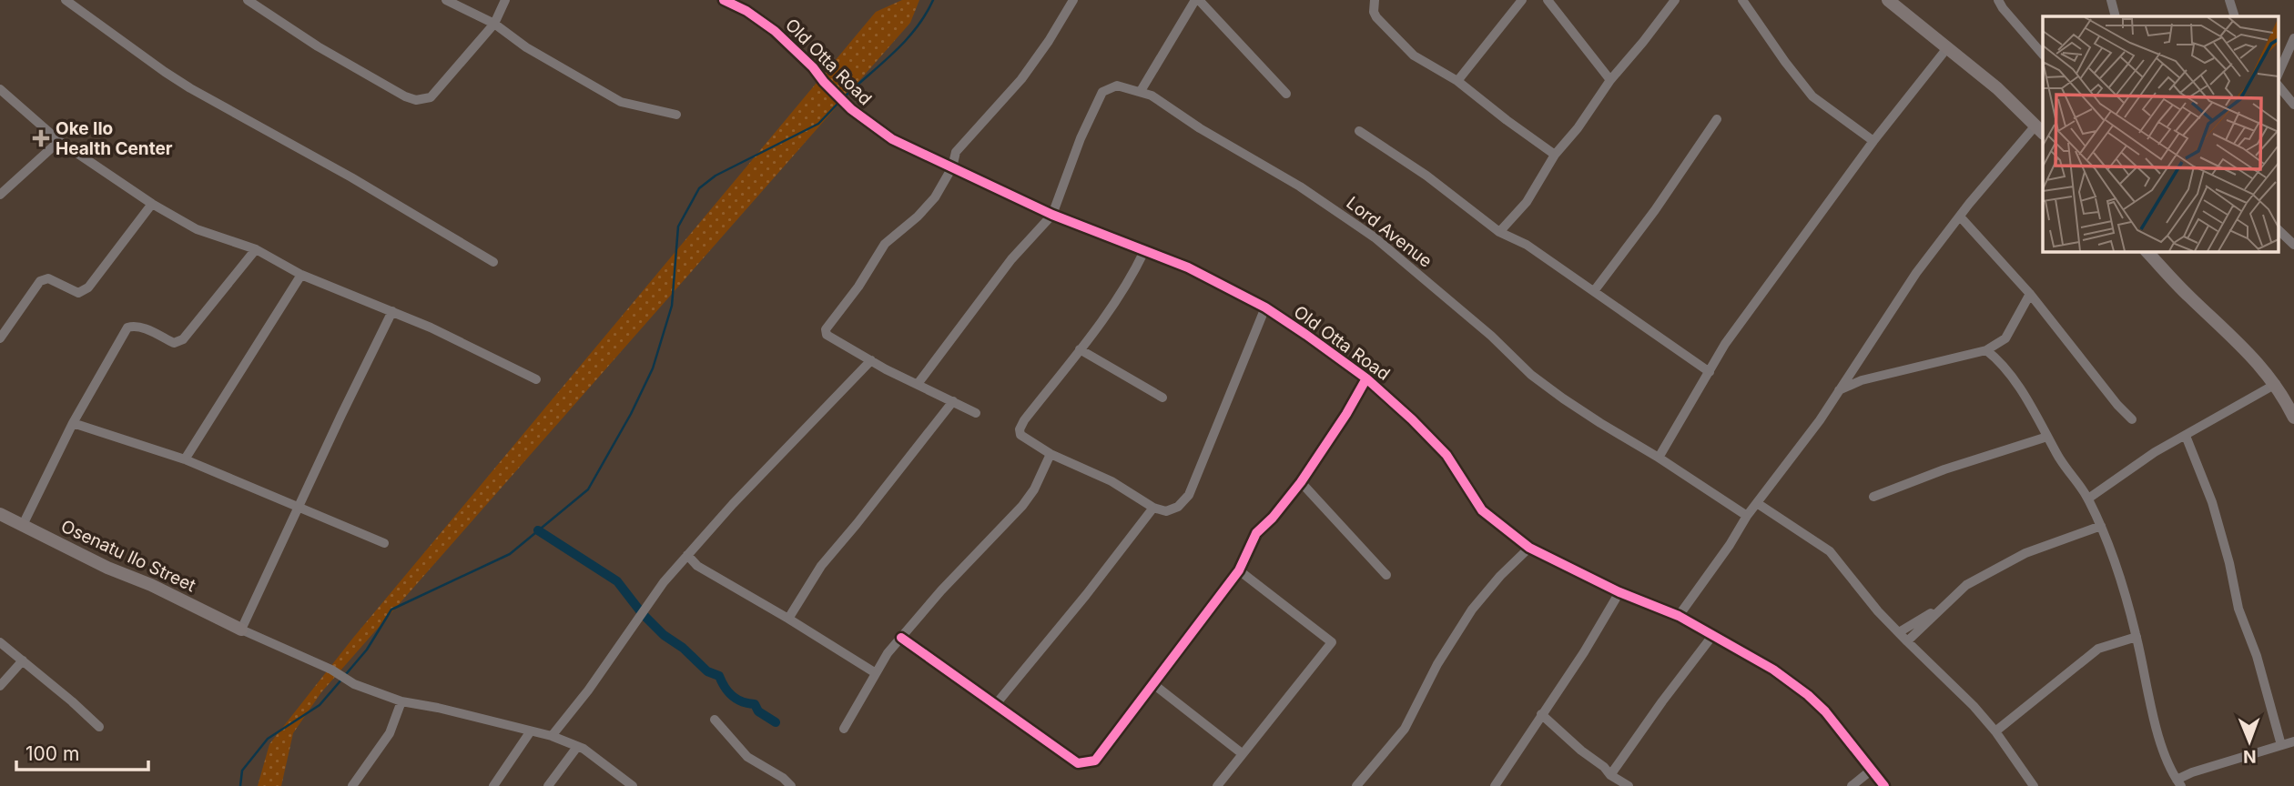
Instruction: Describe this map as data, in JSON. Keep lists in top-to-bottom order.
{
  "streets": {
    "street": ["Old Otta Road", "Lord Avenue", "Osenatu Ilo Street"]
  },
  "crossings": [
    ["Old Otta Road", "Lord Avenue"]
  ],
  "places": {
    "health": ["Oke Ilo Health Center"]
  },
  "scale_bar": "100 m",
  "north": "bottom"
}
